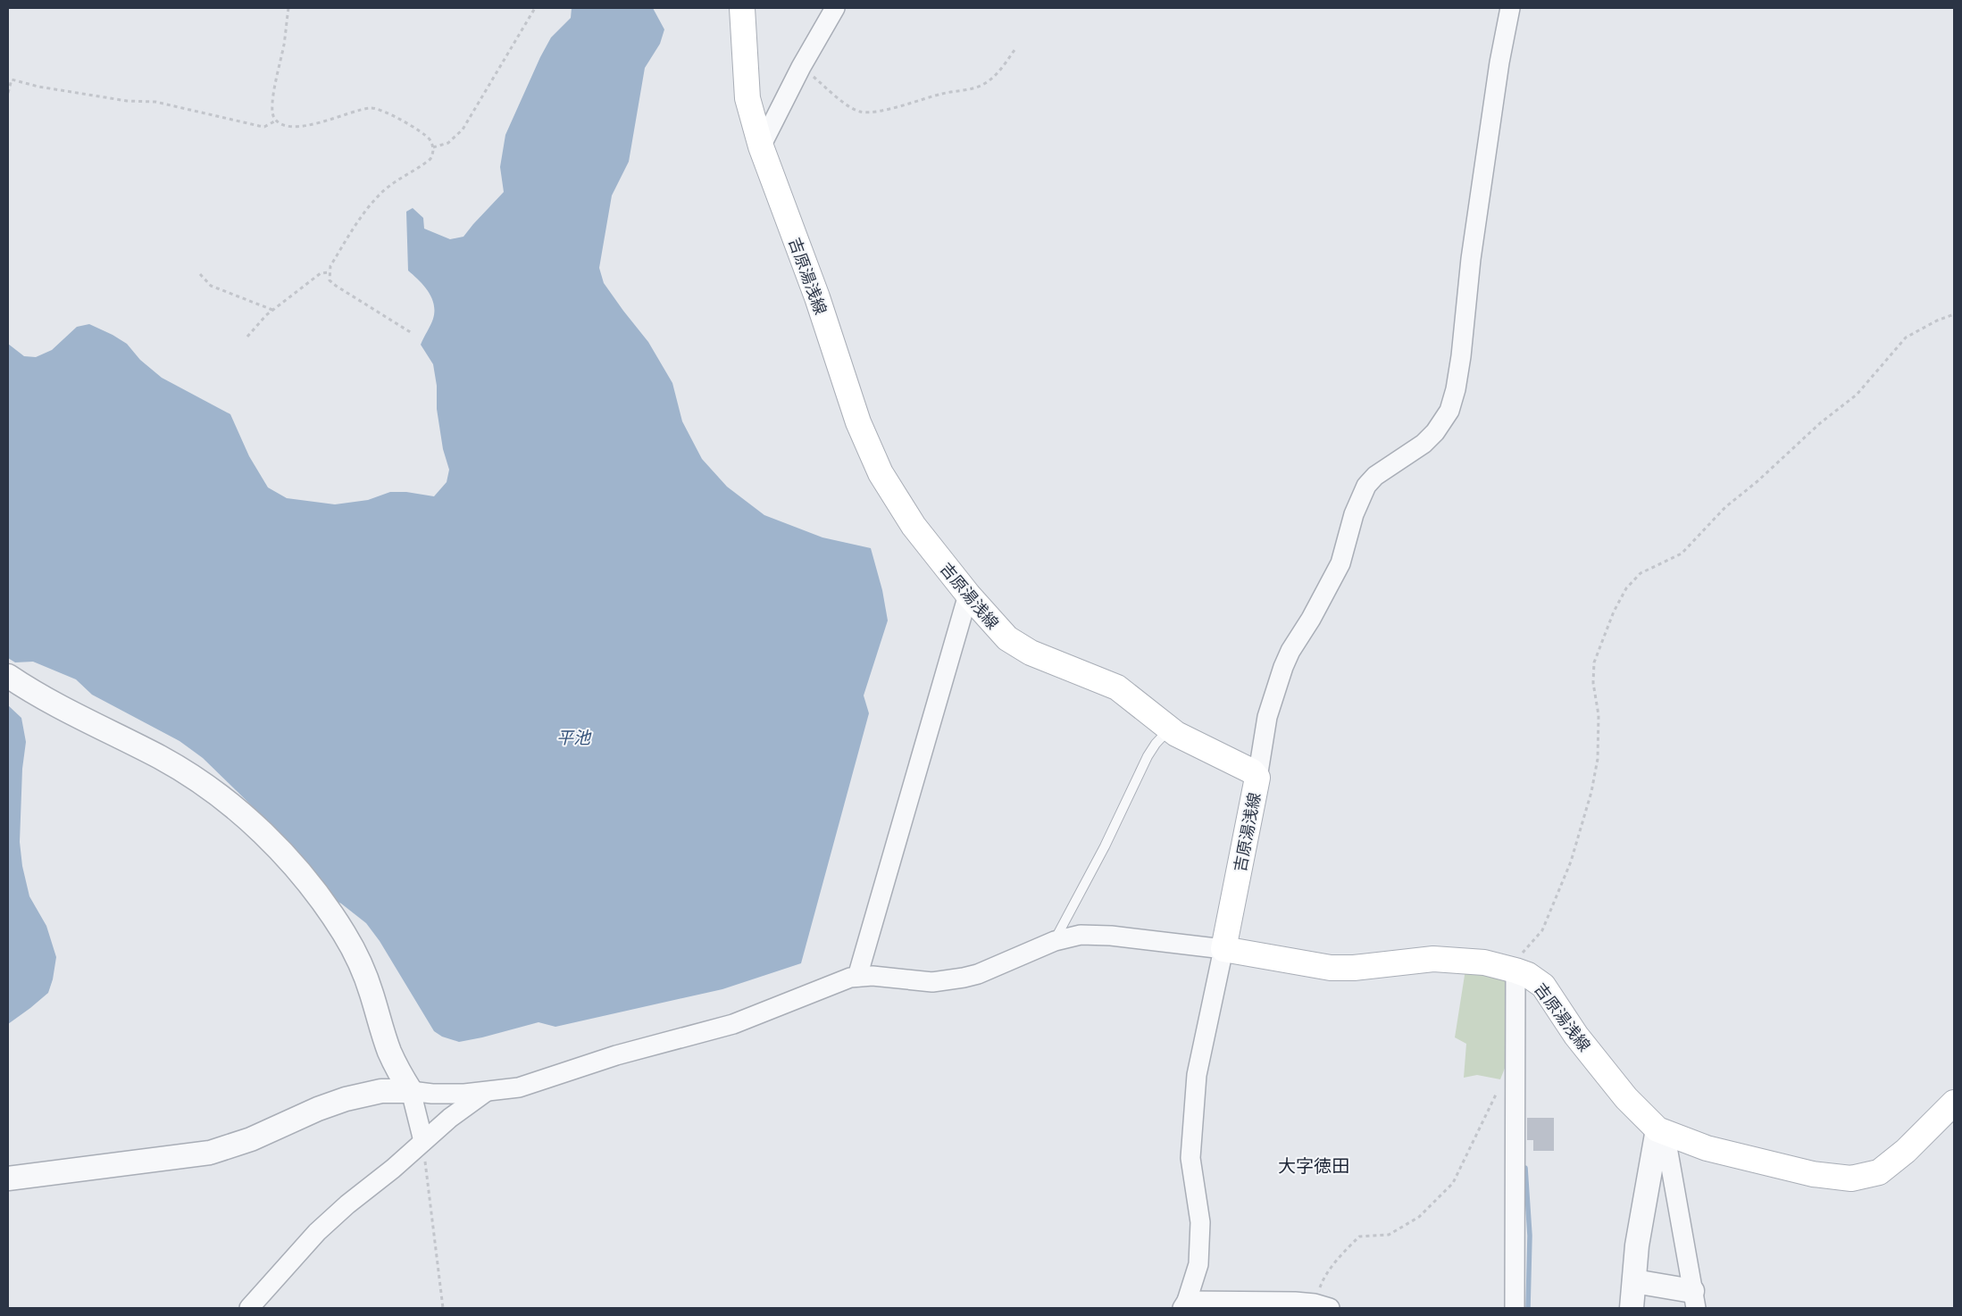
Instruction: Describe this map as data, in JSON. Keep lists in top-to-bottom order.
{
  "streets": {
    "main road": ["吉原湯浅線"]
  },
  "districts": ["大字徳田"],
  "water": ["平池"]
}
